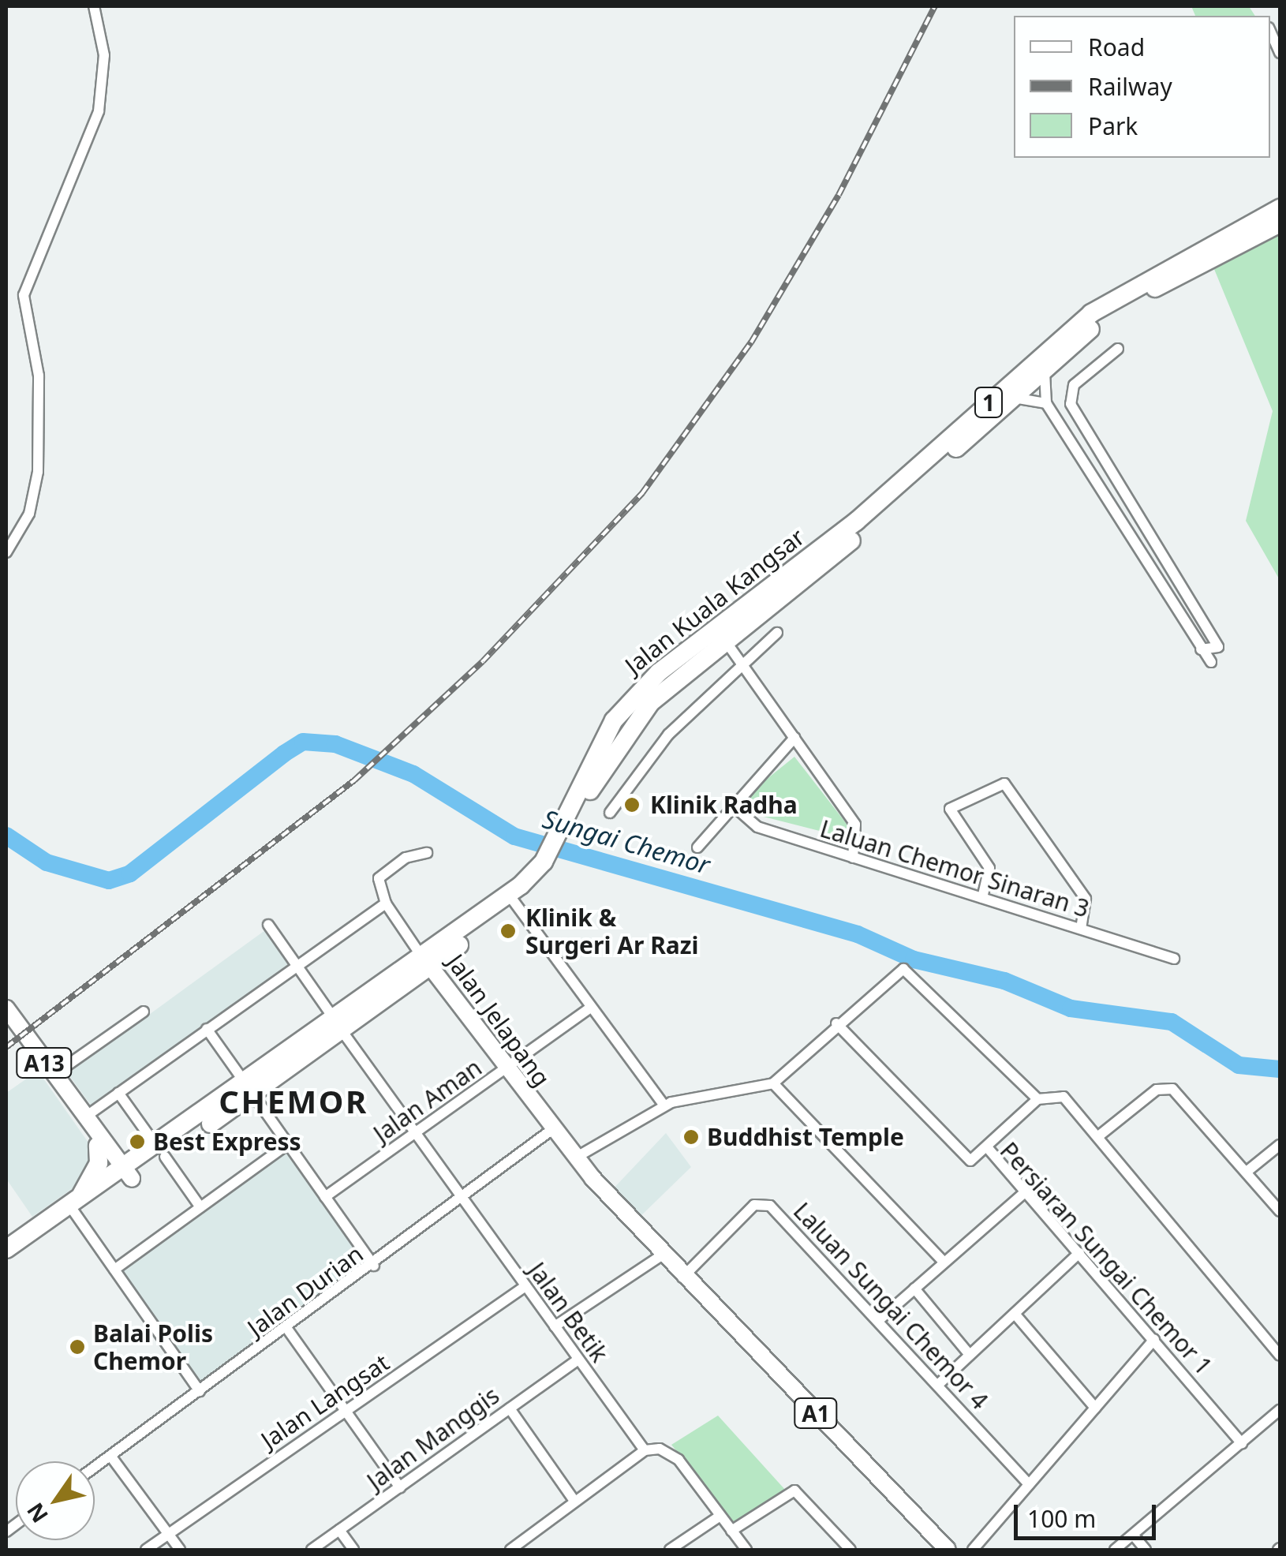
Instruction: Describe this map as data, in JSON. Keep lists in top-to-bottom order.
{
  "streets": {
    "highway": ["1", "Jalan Kuala Kangsar"],
    "main road": ["Jalan Jelapang", "A13", "A1"],
    "street": [
      "Laluan Chemor Sinaran 3",
      "Jalan Aman",
      "Persiaran Sungai Chemor 1",
      "Jalan Durian",
      "Laluan Sungai Chemor 4",
      "Jalan Betik",
      "Jalan Langsat",
      "Jalan Manggis"
    ]
  },
  "crossings": [
    ["Jalan Kuala Kangsar", "Jalan Jelapang"],
    ["Jalan Kuala Kangsar", "Jalan Betik"],
    ["Jalan Jelapang", "Jalan Aman"],
    ["Jalan Jelapang", "Jalan Durian"],
    ["Jalan Jelapang", "Laluan Sungai Chemor 4"],
    ["Jalan Aman", "Jalan Betik"],
    ["Jalan Durian", "Jalan Betik"],
    ["Jalan Betik", "Jalan Langsat"],
    ["Jalan Betik", "Jalan Manggis"]
  ],
  "districts": ["CHEMOR"],
  "water": ["Sungai Chemor"],
  "places": [
    "Klinik Radha",
    "Klinik & Surgeri Ar Razi",
    "Buddhist Temple",
    "Best Express",
    "Balai Polis Chemor"
  ],
  "legend": ["Road", "Railway", "Park"],
  "scale_bar": "100 m",
  "north": "bottom left"
}
